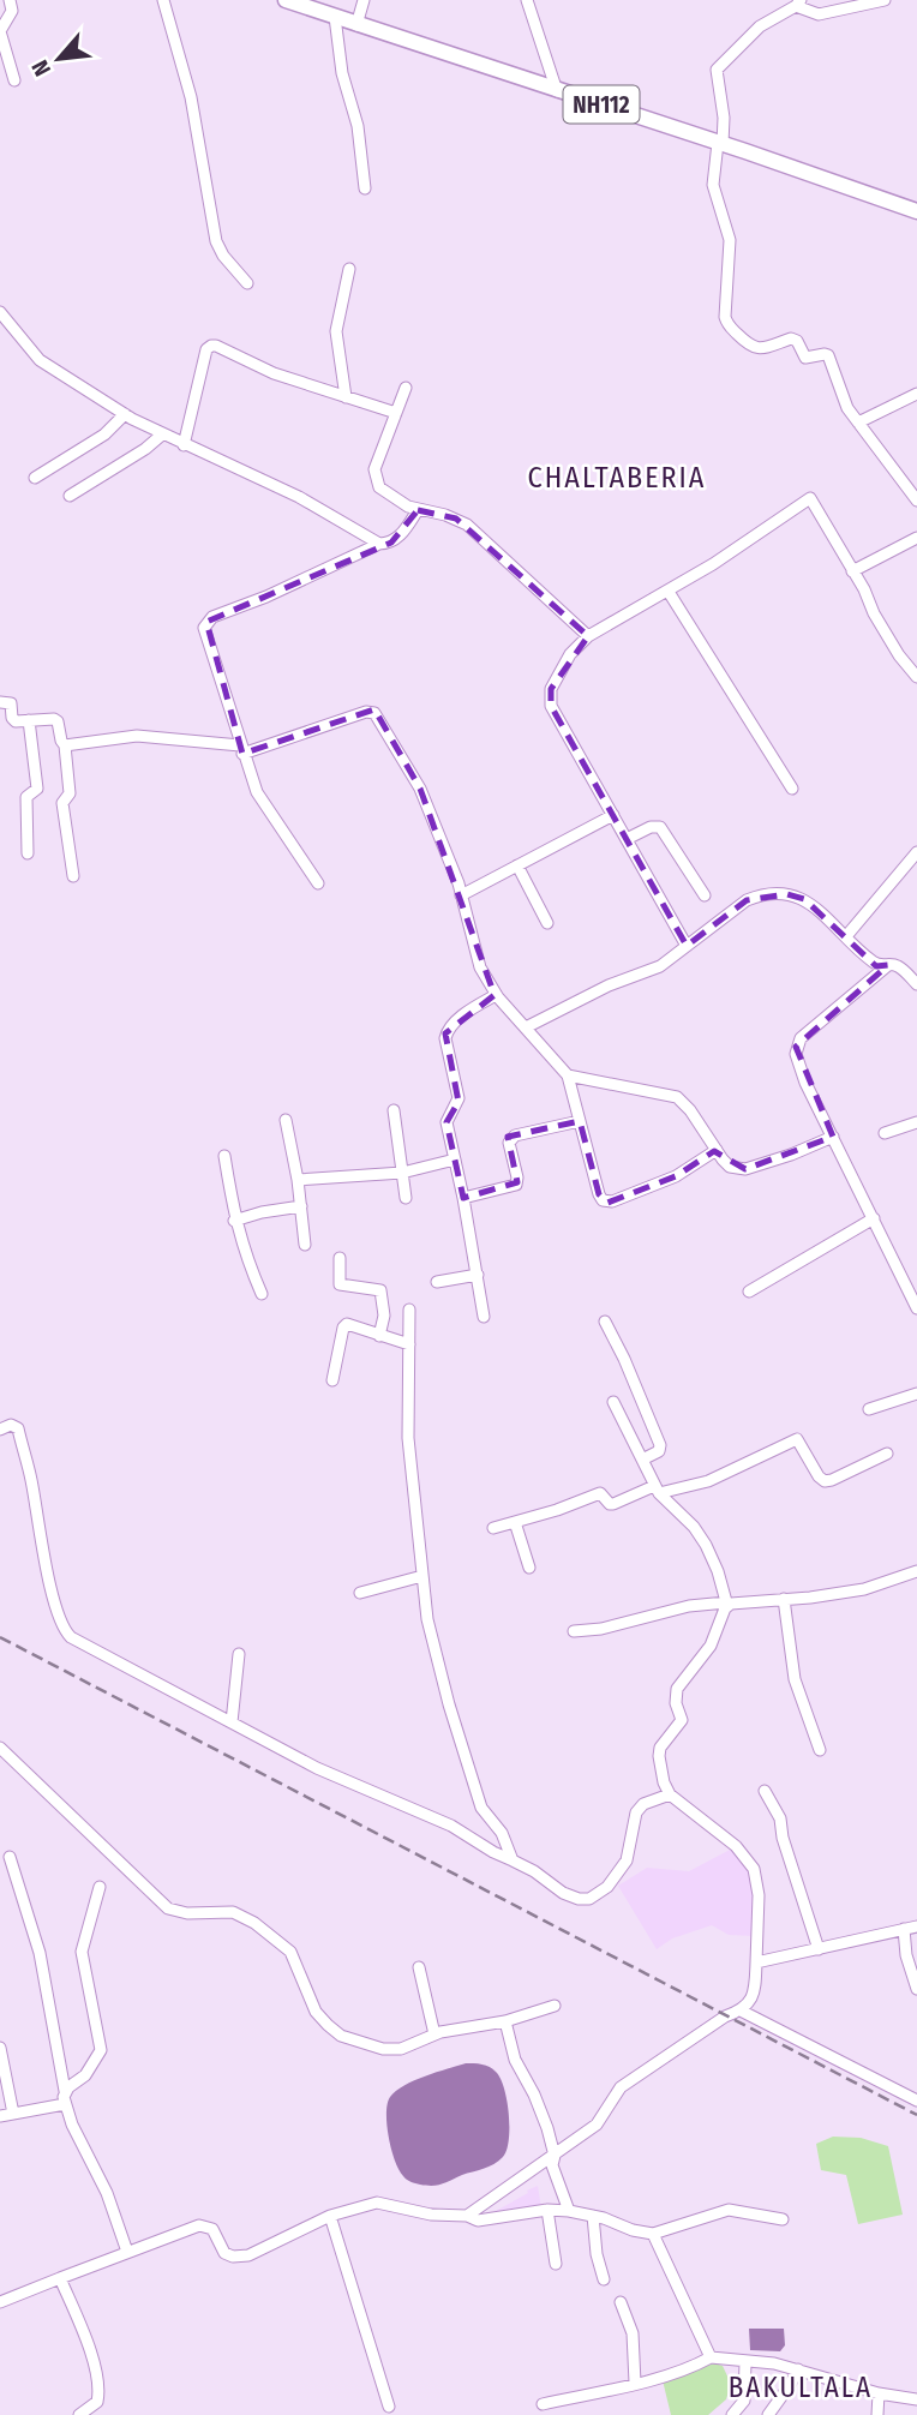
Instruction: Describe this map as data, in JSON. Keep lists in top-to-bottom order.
{
  "streets": {
    "highway": ["NH112"]
  },
  "districts": ["CHALTABERIA", "BAKULTALA"],
  "north": "bottom left"
}
